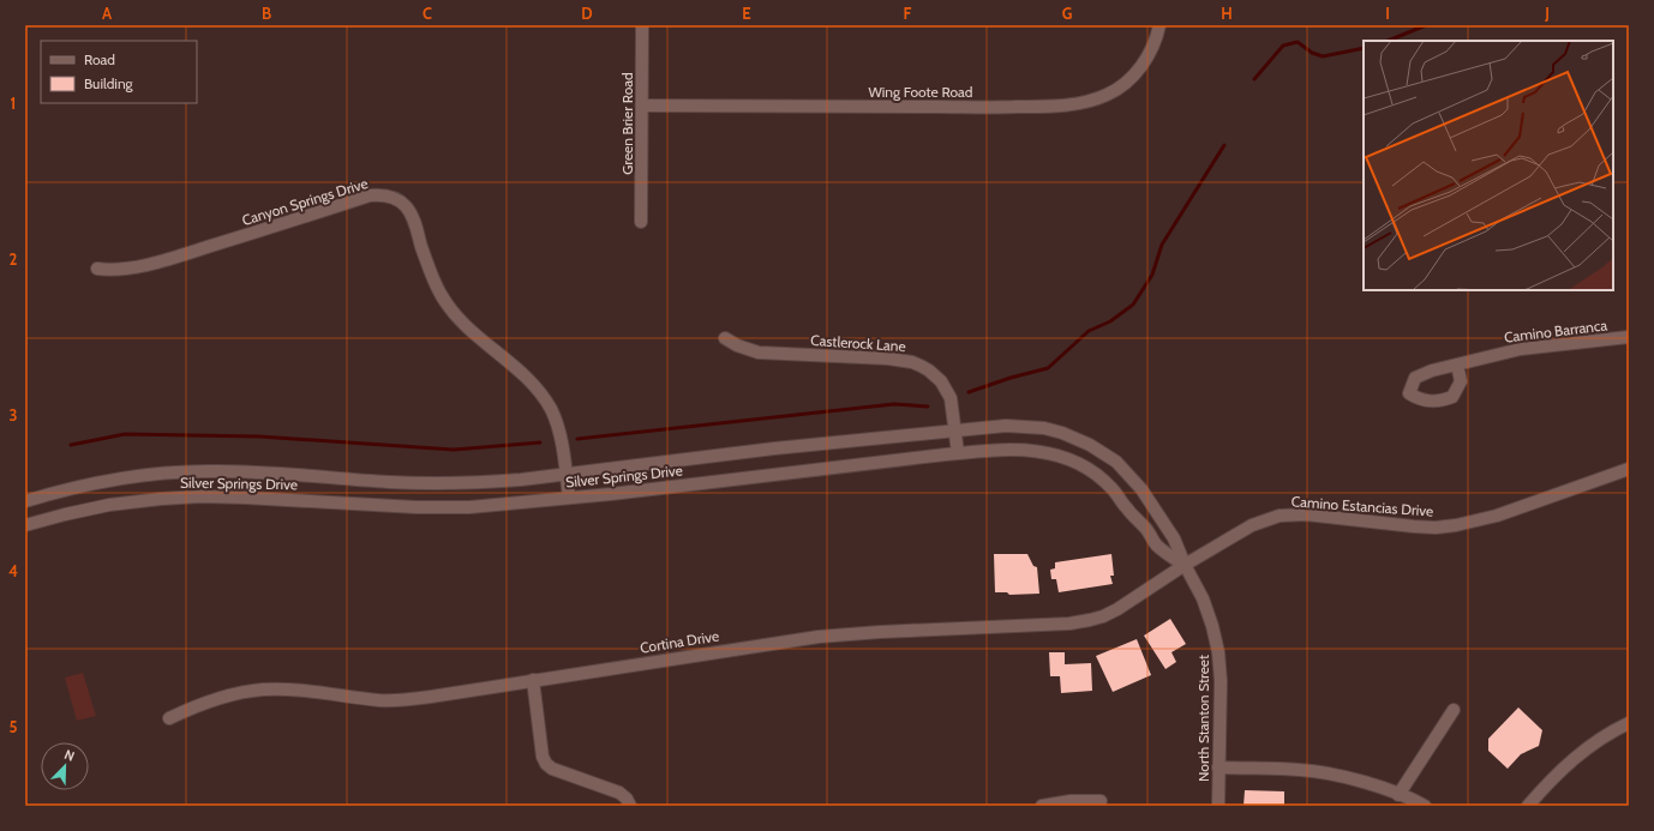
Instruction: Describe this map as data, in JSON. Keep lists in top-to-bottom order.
{
  "streets": {
    "street": [
      "Wing Foote Road",
      "Green Brier Road",
      "Canyon Springs Drive",
      "Camino Barranca",
      "Castlerock Lane",
      "Silver Springs Drive",
      "Camino Estancias Drive",
      "Cortina Drive",
      "North Stanton Street"
    ]
  },
  "crossings": [
    ["Wing Foote Road", "Green Brier Road"],
    ["Canyon Springs Drive", "Silver Springs Drive"],
    ["Castlerock Lane", "Silver Springs Drive"],
    ["Silver Springs Drive", "Camino Estancias Drive"],
    ["Silver Springs Drive", "Cortina Drive"],
    ["Silver Springs Drive", "North Stanton Street"],
    ["Camino Estancias Drive", "Cortina Drive"],
    ["Camino Estancias Drive", "North Stanton Street"],
    ["Cortina Drive", "North Stanton Street"]
  ],
  "legend": ["Road", "Building"],
  "north": "top right",
  "grid": {
    "columns": [
      "A",
      "B",
      "C",
      "D",
      "E",
      "F",
      "G",
      "H",
      "I",
      "J"
    ],
    "rows": [
      "1",
      "2",
      "3",
      "4",
      "5"
    ]
  }
}
